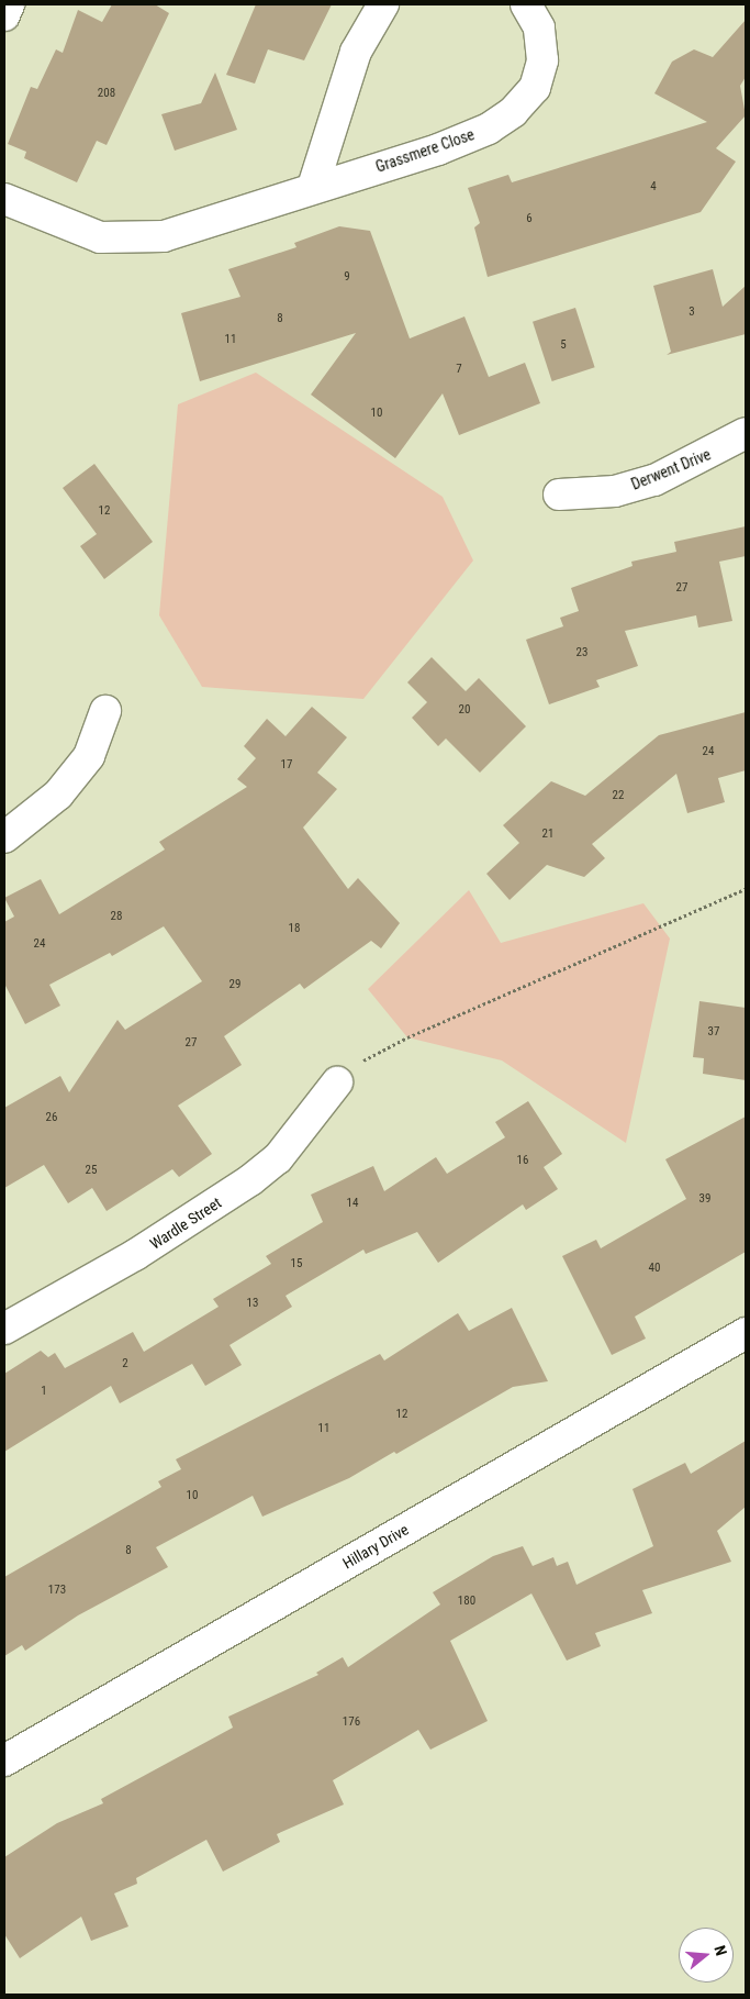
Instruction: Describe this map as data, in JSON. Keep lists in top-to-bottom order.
{
  "streets": {
    "street": [
      "Grassmere Close",
      "Derwent Drive",
      "Wardle Street",
      "Hillary Drive"
    ]
  },
  "house_numbers": [
    "208",
    "4",
    "6",
    "9",
    "3",
    "8",
    "11",
    "5",
    "7",
    "10",
    "12",
    "27",
    "23",
    "20",
    "24",
    "17",
    "22",
    "21",
    "28",
    "18",
    "24",
    "29",
    "37",
    "27",
    "26",
    "16",
    "25",
    "39",
    "14",
    "15",
    "40",
    "13",
    "2",
    "1",
    "12",
    "11",
    "10",
    "8",
    "173",
    "180",
    "176"
  ],
  "north": "right"
}
